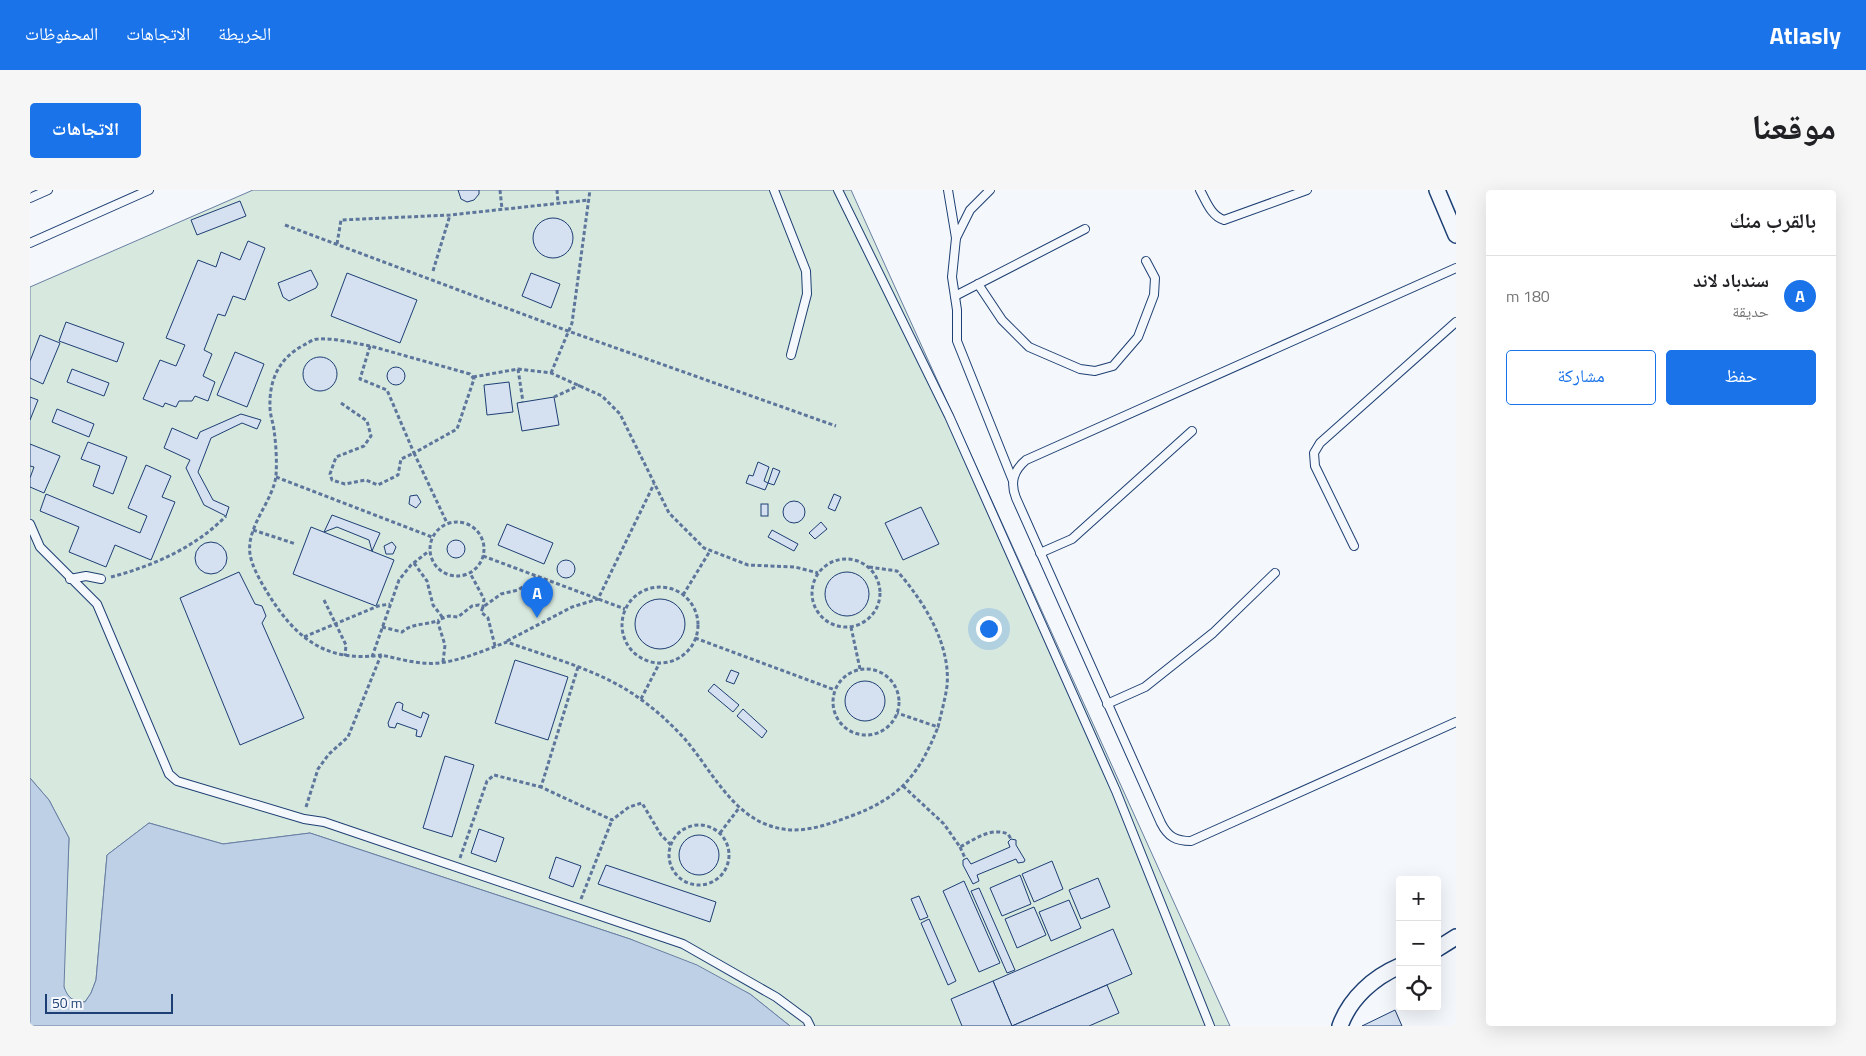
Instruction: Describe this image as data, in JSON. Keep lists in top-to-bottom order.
{
  "scale_bar": "50 m",
  "page": {
    "header": "Atlasly",
    "nav": ["الخريطة", "الاتجاهات", "المحفوظات"],
    "title": "موقعنا",
    "buttons": [
      "الاتجاهات",
      ["حفظ", "مشاركة"]
    ],
    "heading": "بالقرب منك",
    "list": [
      {
        "mark": "A",
        "name": "سندباد لاند",
        "note": "حديقة",
        "value": "180 m"
      }
    ],
    "pins": "A",
    "map_buttons": ["+", "−"],
    "scale": "50 m"
  }
}
